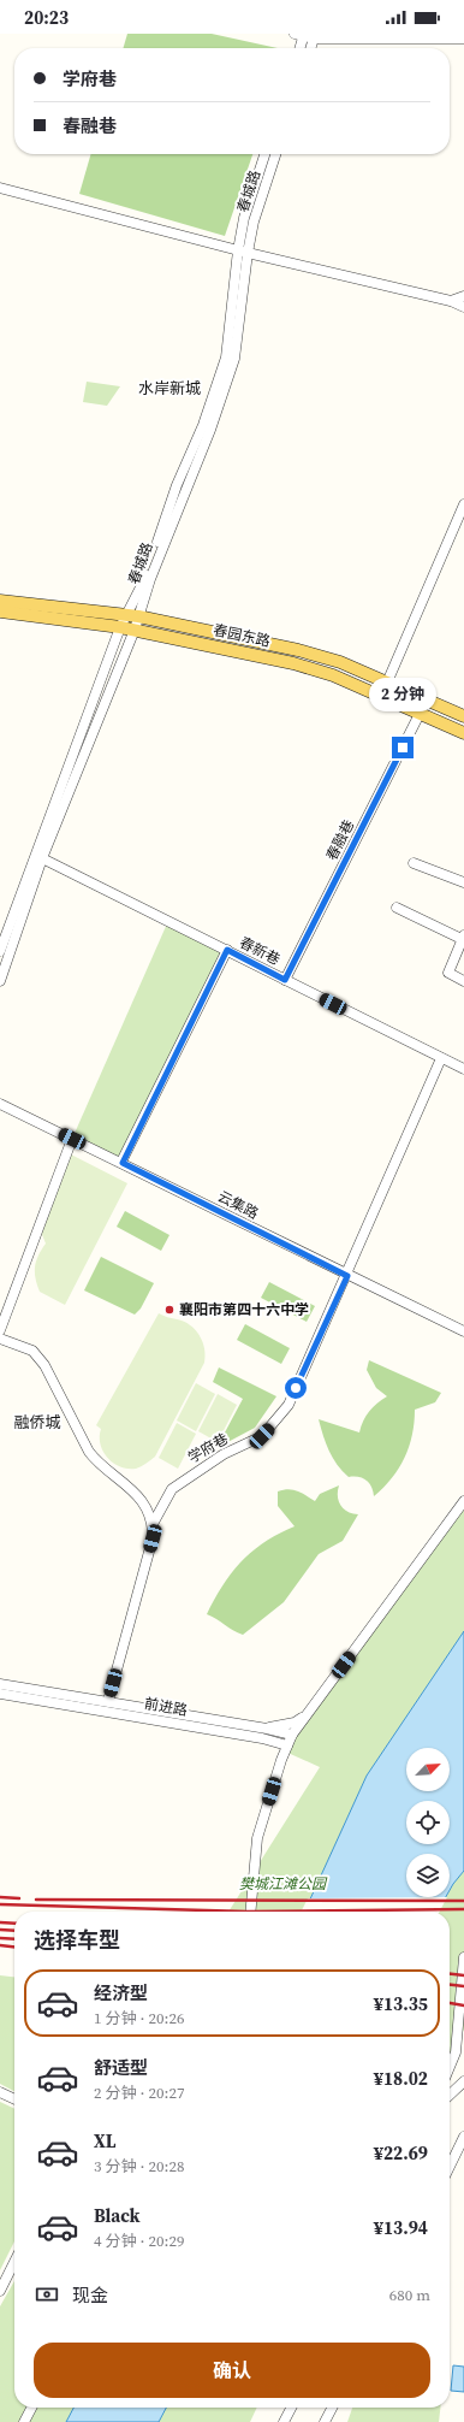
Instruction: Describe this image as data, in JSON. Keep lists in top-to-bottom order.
{
  "streets": {
    "main road": ["春园东路"],
    "street": [
      "春城路",
      "春融巷",
      "春新巷",
      "云集路",
      "学府巷",
      "前进路"
    ]
  },
  "crossings": [
    ["春城路", "春园东路"],
    ["春城路", "春新巷"],
    ["春园东路", "春融巷"],
    ["春融巷", "春新巷"],
    ["春新巷", "学府巷"],
    ["云集路", "学府巷"]
  ],
  "districts": ["水岸新城", "融侨城"],
  "parks": ["樊城江滩公园"],
  "places": ["襄阳市第四十六中学"],
  "north": "top right",
  "page": {
    "status": "20:23",
    "banner": ["学府巷", "春融巷"],
    "bubble": "2 分钟",
    "heading": "选择车型",
    "list": [
      {
        "name": "经济型",
        "note": "1 分钟 · 20:26",
        "value": "¥13.35"
      },
      {
        "name": "舒适型",
        "note": "2 分钟 · 20:27",
        "value": "¥18.02"
      },
      {
        "name": "XL",
        "note": "3 分钟 · 20:28",
        "value": "¥22.69"
      },
      {
        "name": "Black",
        "note": "4 分钟 · 20:29",
        "value": "¥13.94"
      }
    ],
    "pay": ["现金", "680 m"],
    "buttons": "确认"
  }
}
